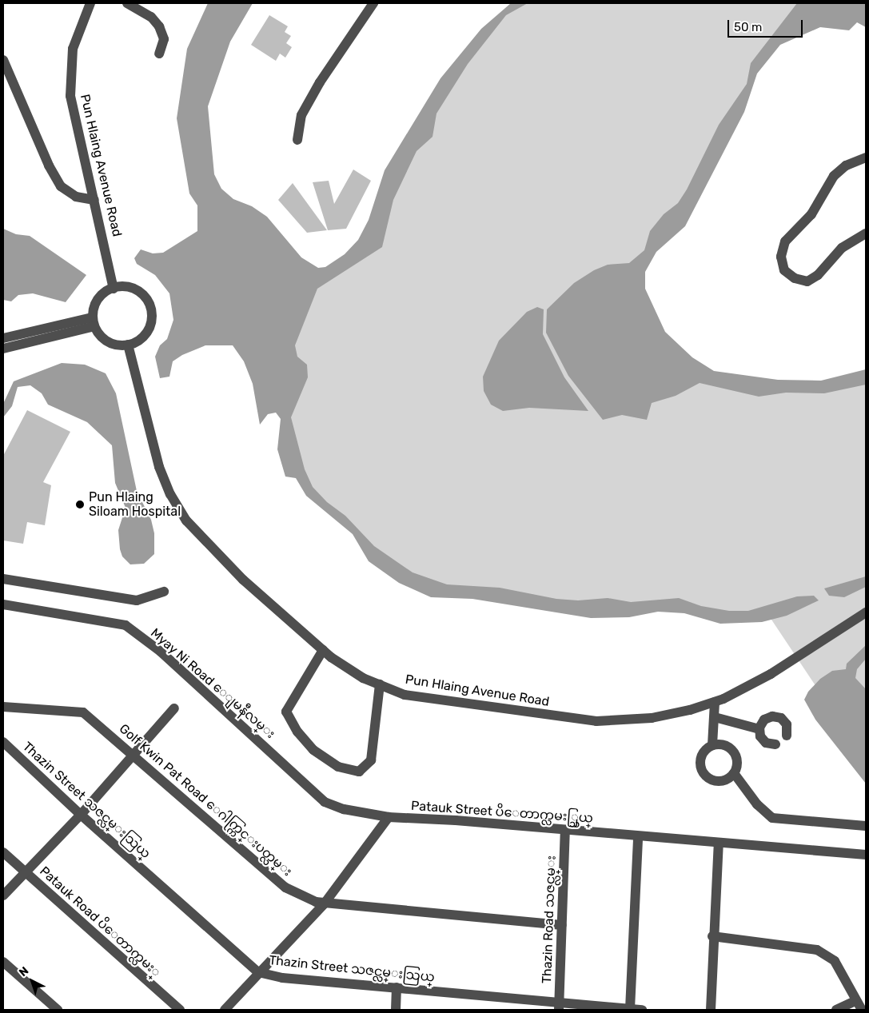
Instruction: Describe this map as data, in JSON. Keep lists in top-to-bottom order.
{
  "streets": {
    "street": [
      "Pun Hlaing Avenue Road",
      "Myay Ni Road ေျမနီလမ္း",
      "Thazin Street သဇင္လမ္းသြယ္",
      "Golf Kwin Pat Road ေဂါက္ကြင္းပတ္လမ္း",
      "Patauk Street ပိေတာက္လမး္သြယ္",
      "Thazin Road သဇင္လမ္း",
      "Patauk Road ပိေတာက္လမး္"
    ]
  },
  "crossings": [
    ["Myay Ni Road ေျမနီလမ္း", "Patauk Street ပိေတာက္လမး္သြယ္"],
    ["Thazin Street သဇင္လမ္းသြယ္", "Thazin Road သဇင္လမ္း"],
    ["Golf Kwin Pat Road ေဂါက္ကြင္းပတ္လမ္း", "Thazin Road သဇင္လမ္း"],
    ["Patauk Street ပိေတာက္လမး္သြယ္", "Thazin Road သဇင္လမ္း"]
  ],
  "places": ["Pun Hlaing Siloam Hospital"],
  "scale_bar": "50 m",
  "north": "top left"
}
